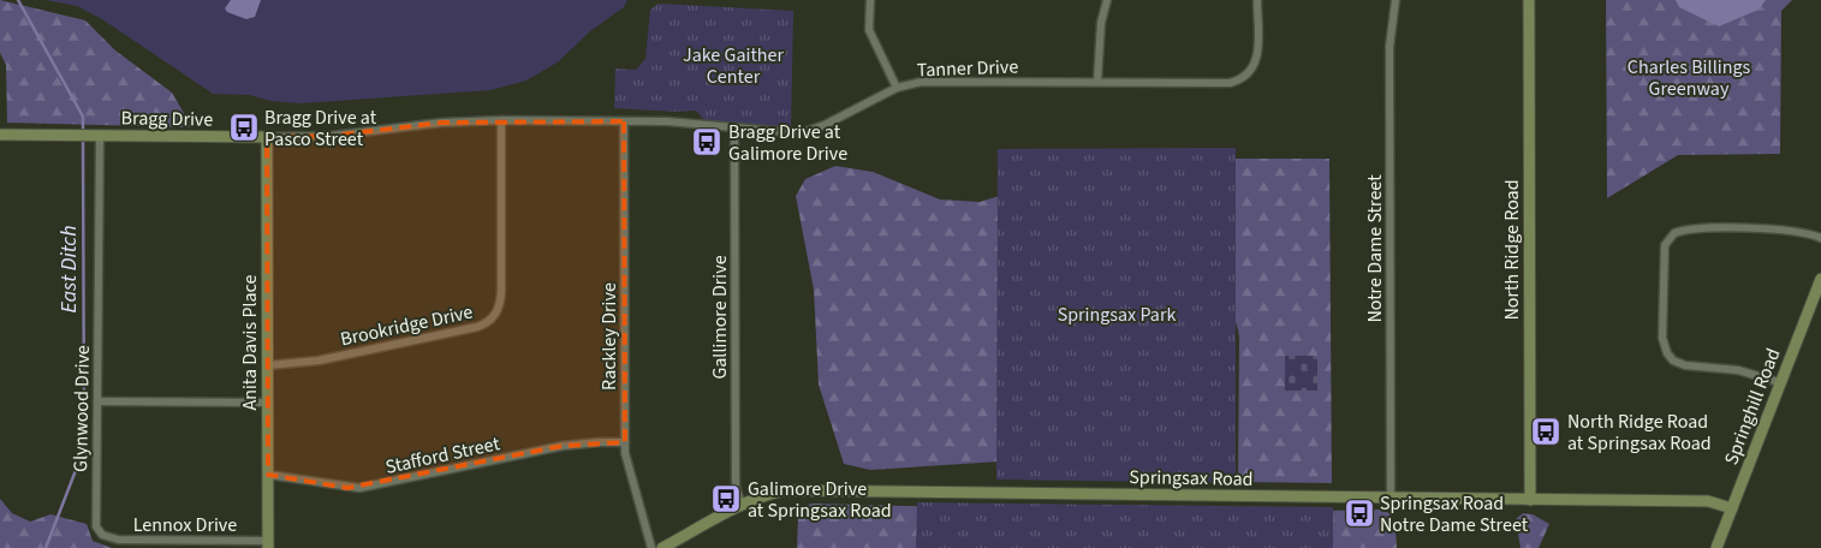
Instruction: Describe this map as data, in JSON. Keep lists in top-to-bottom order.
{
  "streets": {
    "street": [
      "Tanner Drive",
      "Bragg Drive",
      "Notre Dame Street",
      "North Ridge Road",
      "Gallimore Drive",
      "Brookridge Drive",
      "Rackley Drive",
      "Anita Davis Place",
      "Springhill Road",
      "Glynwood Drive",
      "Stafford Street",
      "Springsax Road",
      "Lennox Drive"
    ]
  },
  "crossings": [
    ["Tanner Drive", "Bragg Drive"],
    ["Tanner Drive", "Gallimore Drive"],
    ["Tanner Drive", "Brookridge Drive"],
    ["Tanner Drive", "Rackley Drive"],
    ["Bragg Drive", "Anita Davis Place"],
    ["Bragg Drive", "Glynwood Drive"],
    ["Notre Dame Street", "Springsax Road"],
    ["North Ridge Road", "Springsax Road"],
    ["Gallimore Drive", "Springsax Road"],
    ["Brookridge Drive", "Anita Davis Place"],
    ["Rackley Drive", "Stafford Street"],
    ["Anita Davis Place", "Stafford Street"],
    ["Anita Davis Place", "Lennox Drive"],
    ["Springhill Road", "Springsax Road"],
    ["Glynwood Drive", "Lennox Drive"]
  ],
  "water": ["East Ditch"],
  "parks": ["Jake Gaither Center", "Charles Billings Greenway", "Springsax Park"],
  "places": {
    "bus stop": [
      "Bragg Drive at Pasco Street",
      "Bragg Drive at Galimore Drive",
      "North Ridge Road at Springsax Road",
      "Galimore Drive at Springsax Road",
      "Springsax Road Notre Dame Street"
    ]
  }
}
